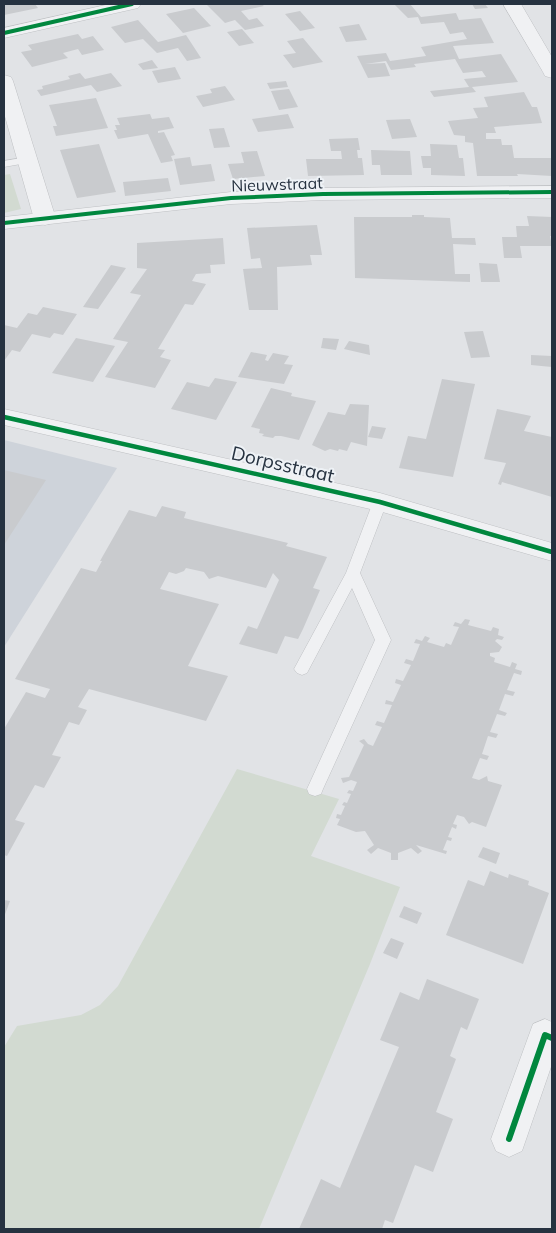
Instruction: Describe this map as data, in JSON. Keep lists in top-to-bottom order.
{
  "streets": {
    "street": ["Nieuwstraat", "Dorpsstraat"]
  }
}
